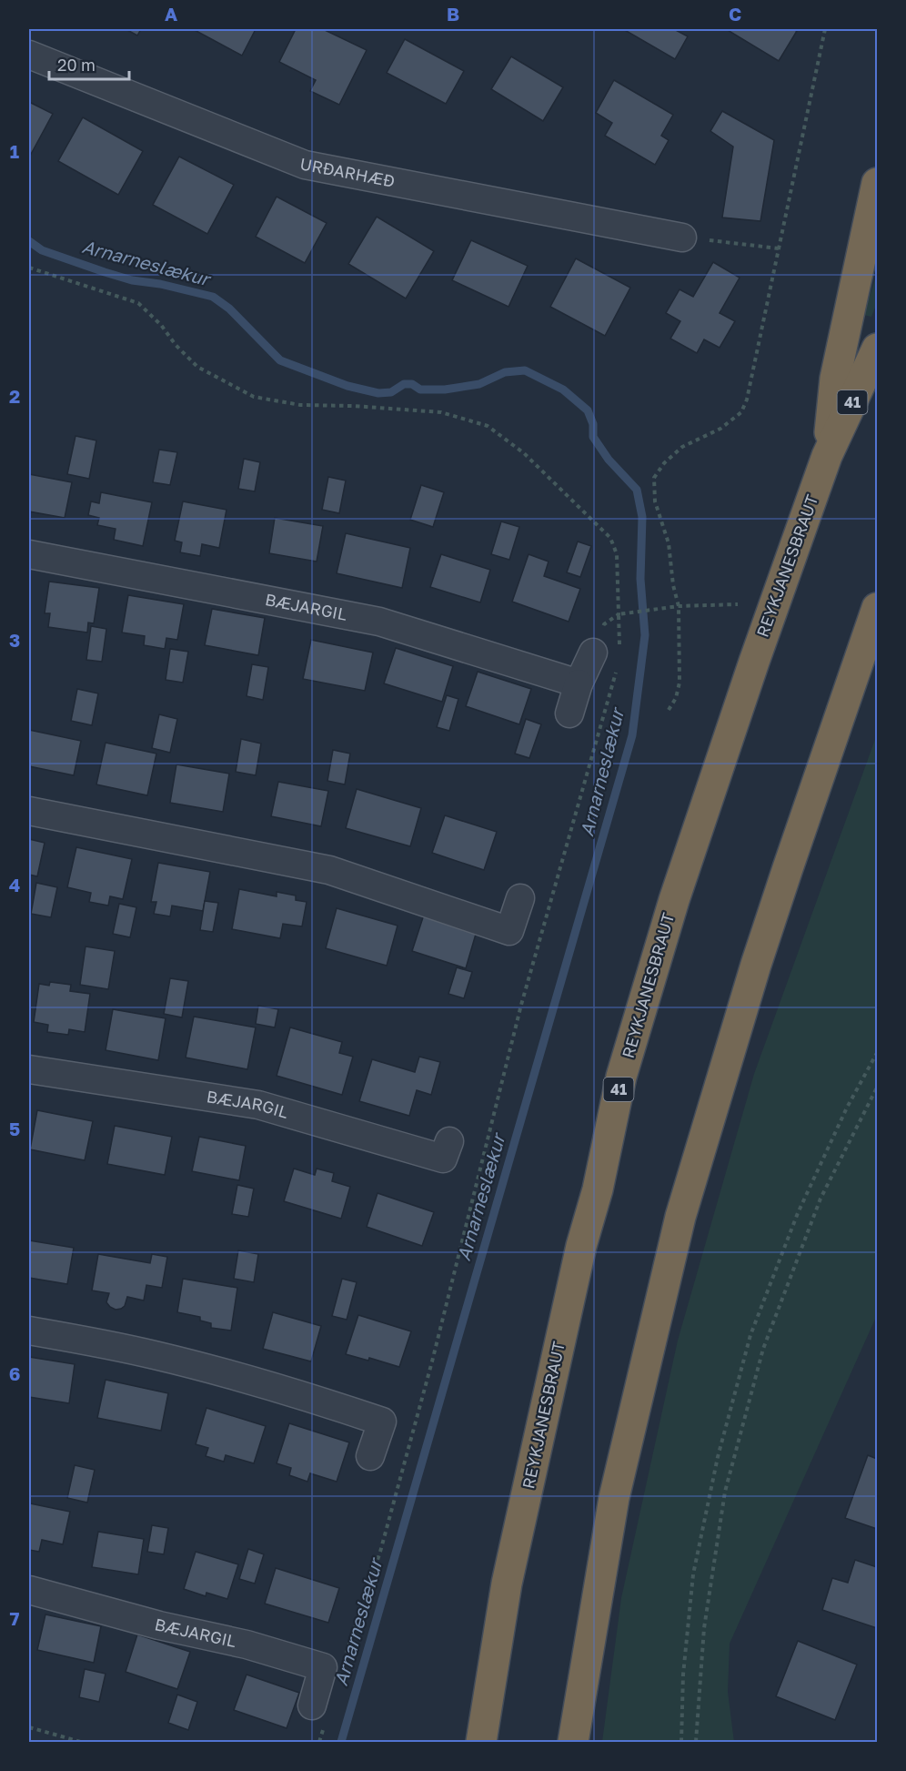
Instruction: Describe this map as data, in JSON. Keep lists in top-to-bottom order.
{
  "streets": {
    "highway": ["41", "REYKJANESBRAUT"],
    "street": ["URÐARHÆÐ", "BÆJARGIL"]
  },
  "water": ["Arnarneslækur"],
  "scale_bar": "20 m",
  "grid": {
    "columns": ["A", "B", "C"],
    "rows": [
      "1",
      "2",
      "3",
      "4",
      "5",
      "6",
      "7"
    ]
  }
}
